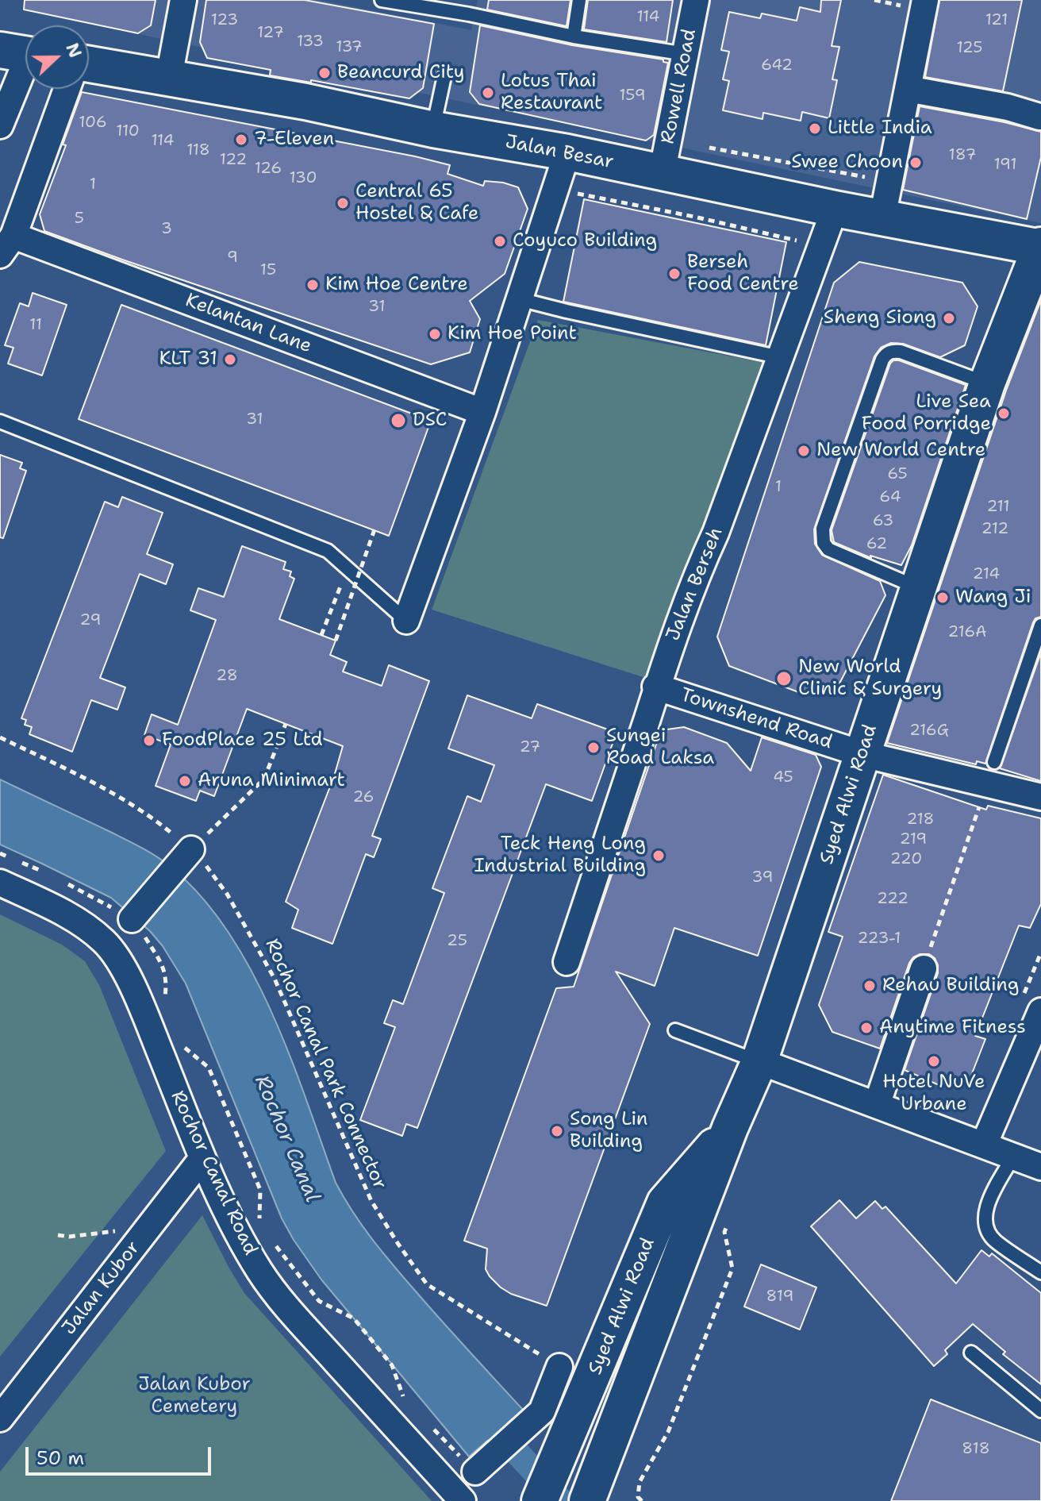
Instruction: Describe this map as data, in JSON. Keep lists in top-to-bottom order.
{
  "streets": {
    "street": [
      "Rowell Road",
      "Jalan Besar",
      "Kelantan Lane",
      "Jalan Berseh",
      "Townshend Road",
      "Syed Alwi Road",
      "Rochor Canal Road",
      "Jalan Kubor"
    ],
    "path": ["Rochor Canal Park Connector"]
  },
  "crossings": [
    ["Rowell Road", "Jalan Besar"],
    ["Jalan Besar", "Jalan Berseh"],
    ["Jalan Besar", "Syed Alwi Road"],
    ["Jalan Berseh", "Townshend Road"],
    ["Townshend Road", "Syed Alwi Road"],
    ["Rochor Canal Road", "Jalan Kubor"]
  ],
  "water": ["Rochor Canal"],
  "parks": ["Jalan Kubor Cemetery"],
  "places": [
    "Beancurd City",
    "Lotus Thai Restaurant",
    "Little India",
    "7-Eleven",
    "Swee Choon",
    "Central 65 Hostel & Cafe",
    "Coyuco Building",
    "Berseh Food Centre",
    "Kim Hoe Centre",
    "Sheng Siong",
    "Kim Hoe Point",
    "KLT 31",
    "Live Sea Food Porridge",
    "DSC",
    "New World Centre",
    "Wang Ji",
    "New World Clinic & Surgery",
    "FoodPlace 25 Ltd",
    "Sungei Road Laksa",
    "Aruna Minimart",
    "Teck Heng Long Industrial Building",
    "Rehau Building",
    "Anytime Fitness",
    "Hotel NuVe Urbane",
    "Song Lin Building"
  ],
  "house_numbers": [
    "114",
    "123",
    "121",
    "127",
    "133",
    "137",
    "125",
    "642",
    "159",
    "106",
    "110",
    "114",
    "118",
    "187",
    "122",
    "191",
    "126",
    "130",
    "1",
    "5",
    "3",
    "9",
    "15",
    "31",
    "11",
    "31",
    "65",
    "1",
    "64",
    "211",
    "63",
    "212",
    "62",
    "214",
    "29",
    "216A",
    "28",
    "216G",
    "27",
    "45",
    "26",
    "218",
    "219",
    "220",
    "39",
    "222",
    "223-1",
    "25",
    "819",
    "818"
  ],
  "scale_bar": "50 m",
  "north": "right"
}
